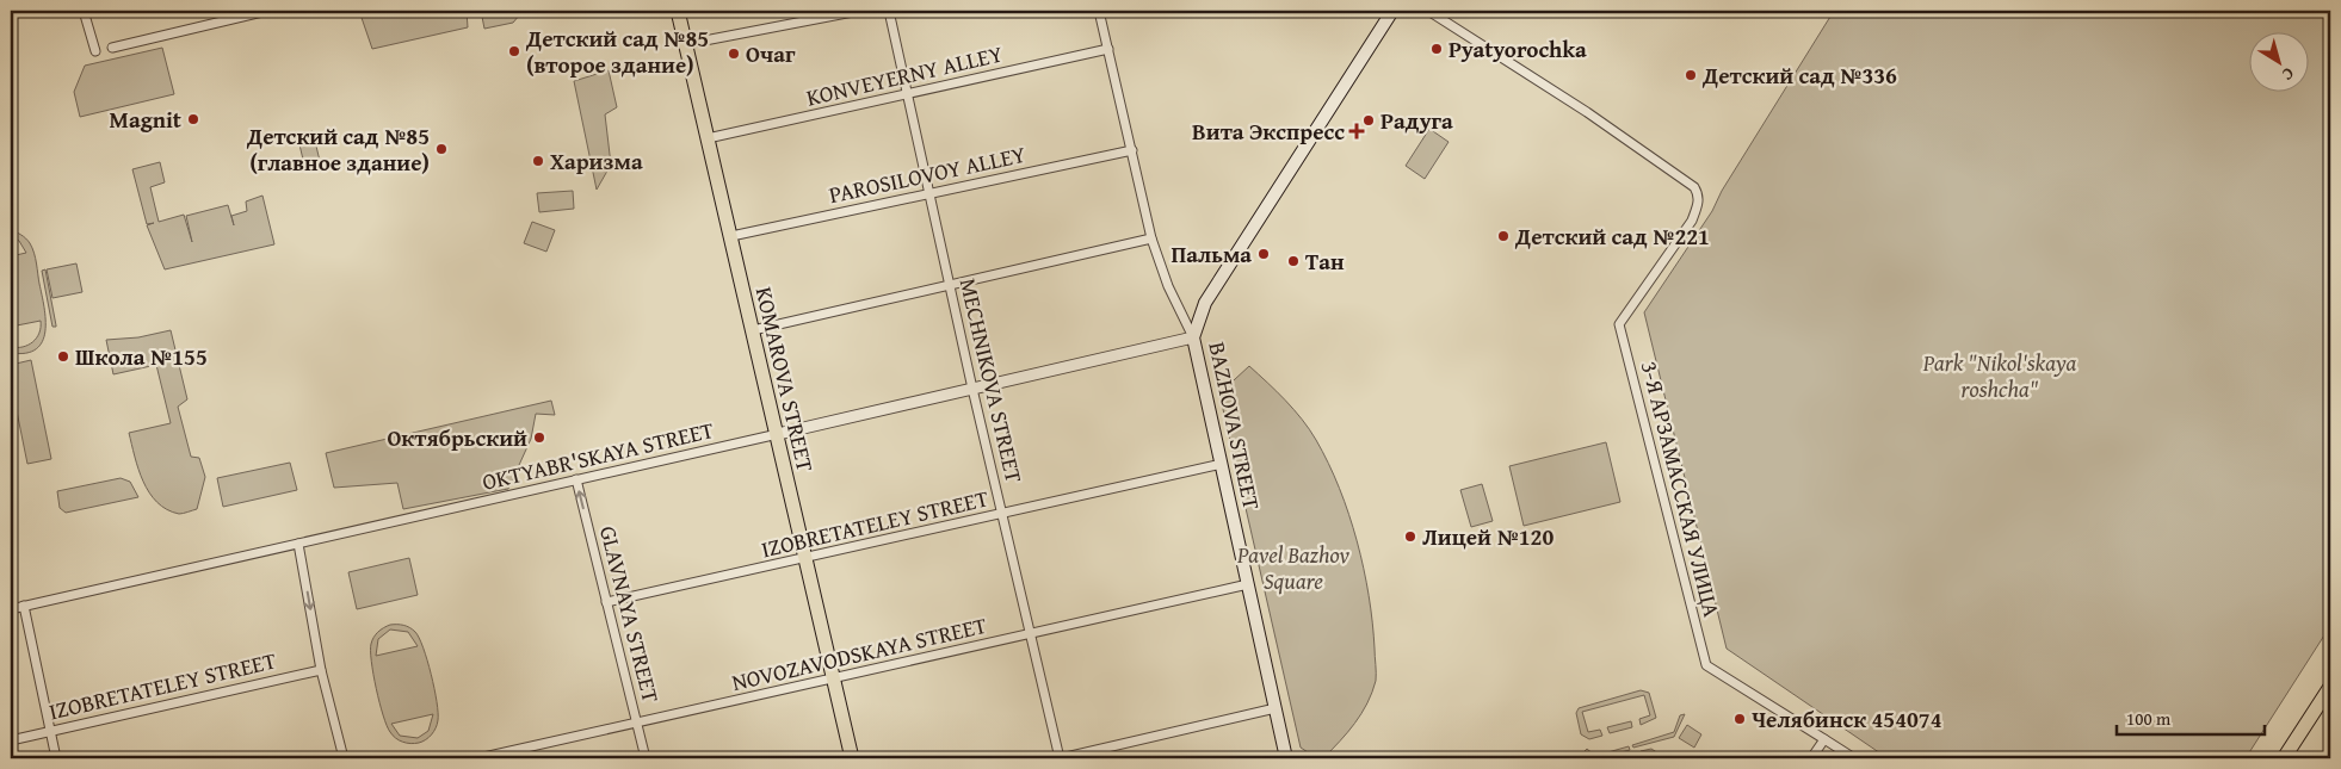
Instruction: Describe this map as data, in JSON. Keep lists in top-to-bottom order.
{
  "streets": {
    "main road": ["KOMAROVA STREET", "BAZHOVA STREET"],
    "street": [
      "KONVEYERNY ALLEY",
      "PAROSILOVOY ALLEY",
      "MECHNIKOVA STREET",
      "OKTYABR'SKAYA STREET",
      "3-Я АРЗАМАССКАЯ УЛИЦА",
      "IZOBRETATELEY STREET",
      "GLAVNAYA STREET",
      "NOVOZAVODSKAYA STREET"
    ]
  },
  "crossings": [
    ["KONVEYERNY ALLEY", "KOMAROVA STREET"],
    ["KONVEYERNY ALLEY", "MECHNIKOVA STREET"],
    ["PAROSILOVOY ALLEY", "KOMAROVA STREET"],
    ["PAROSILOVOY ALLEY", "MECHNIKOVA STREET"],
    ["KOMAROVA STREET", "OKTYABR'SKAYA STREET"],
    ["KOMAROVA STREET", "IZOBRETATELEY STREET"],
    ["KOMAROVA STREET", "NOVOZAVODSKAYA STREET"],
    ["MECHNIKOVA STREET", "OKTYABR'SKAYA STREET"],
    ["MECHNIKOVA STREET", "IZOBRETATELEY STREET"],
    ["MECHNIKOVA STREET", "NOVOZAVODSKAYA STREET"],
    ["BAZHOVA STREET", "OKTYABR'SKAYA STREET"],
    ["BAZHOVA STREET", "IZOBRETATELEY STREET"],
    ["BAZHOVA STREET", "NOVOZAVODSKAYA STREET"],
    ["OKTYABR'SKAYA STREET", "GLAVNAYA STREET"],
    ["IZOBRETATELEY STREET", "GLAVNAYA STREET"],
    ["GLAVNAYA STREET", "NOVOZAVODSKAYA STREET"]
  ],
  "one_way": ["GLAVNAYA STREET"],
  "parks": ["Park \"Nikol'skaya roshcha\"", "Pavel Bazhov Square"],
  "places": {
    "other": [
      "Pyatyorochka",
      "Детский сад №85 (второе здание)",
      "Очаг",
      "Детский сад №336",
      "Magnit",
      "Радуга",
      "Детский сад №85 (главное здание)",
      "Харизма",
      "Детский сад №221",
      "Пальма",
      "Тан",
      "Школа №155",
      "Октябрьский",
      "Лицей №120",
      "Челябинск 454074"
    ],
    "health": ["Вита Экспресс"]
  },
  "scale_bar": "100 m",
  "north": "bottom right"
}
